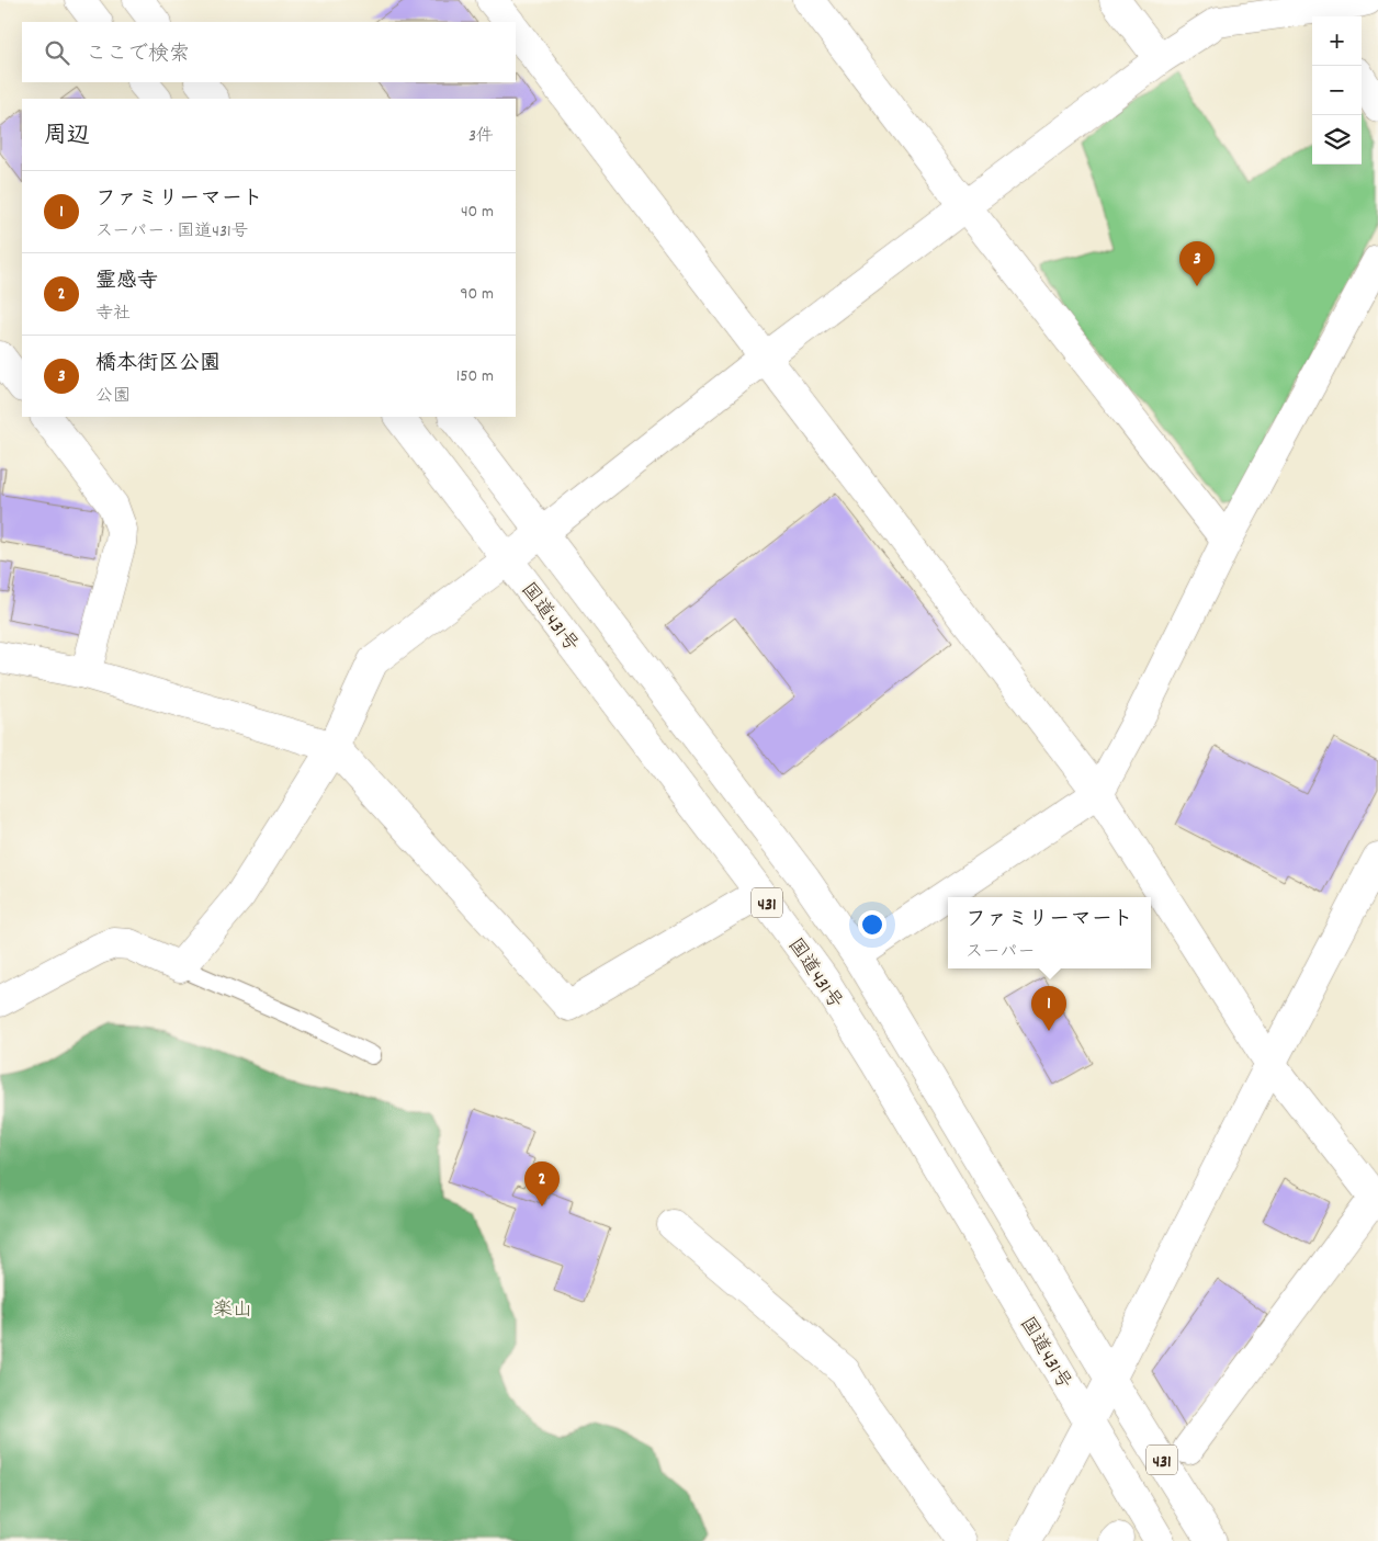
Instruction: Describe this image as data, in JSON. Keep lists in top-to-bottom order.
{
  "streets": {
    "main road": ["国道431号", "431"]
  },
  "parks": ["楽山"],
  "page": {
    "map_buttons": ["+", "−"],
    "search": "ここで検索",
    "heading": ["周辺", "3件"],
    "list": [
      {
        "mark": "1",
        "name": "ファミリーマート",
        "note": "スーパー · 国道431号",
        "value": "40 m"
      },
      {
        "mark": "2",
        "name": "霊感寺",
        "note": "寺社",
        "value": "90 m"
      },
      {
        "mark": "3",
        "name": "橋本街区公園",
        "note": "公園",
        "value": "150 m"
      }
    ],
    "pins": ["3", "1", "2"],
    "popup": ["ファミリーマート", "スーパー"]
  }
}
